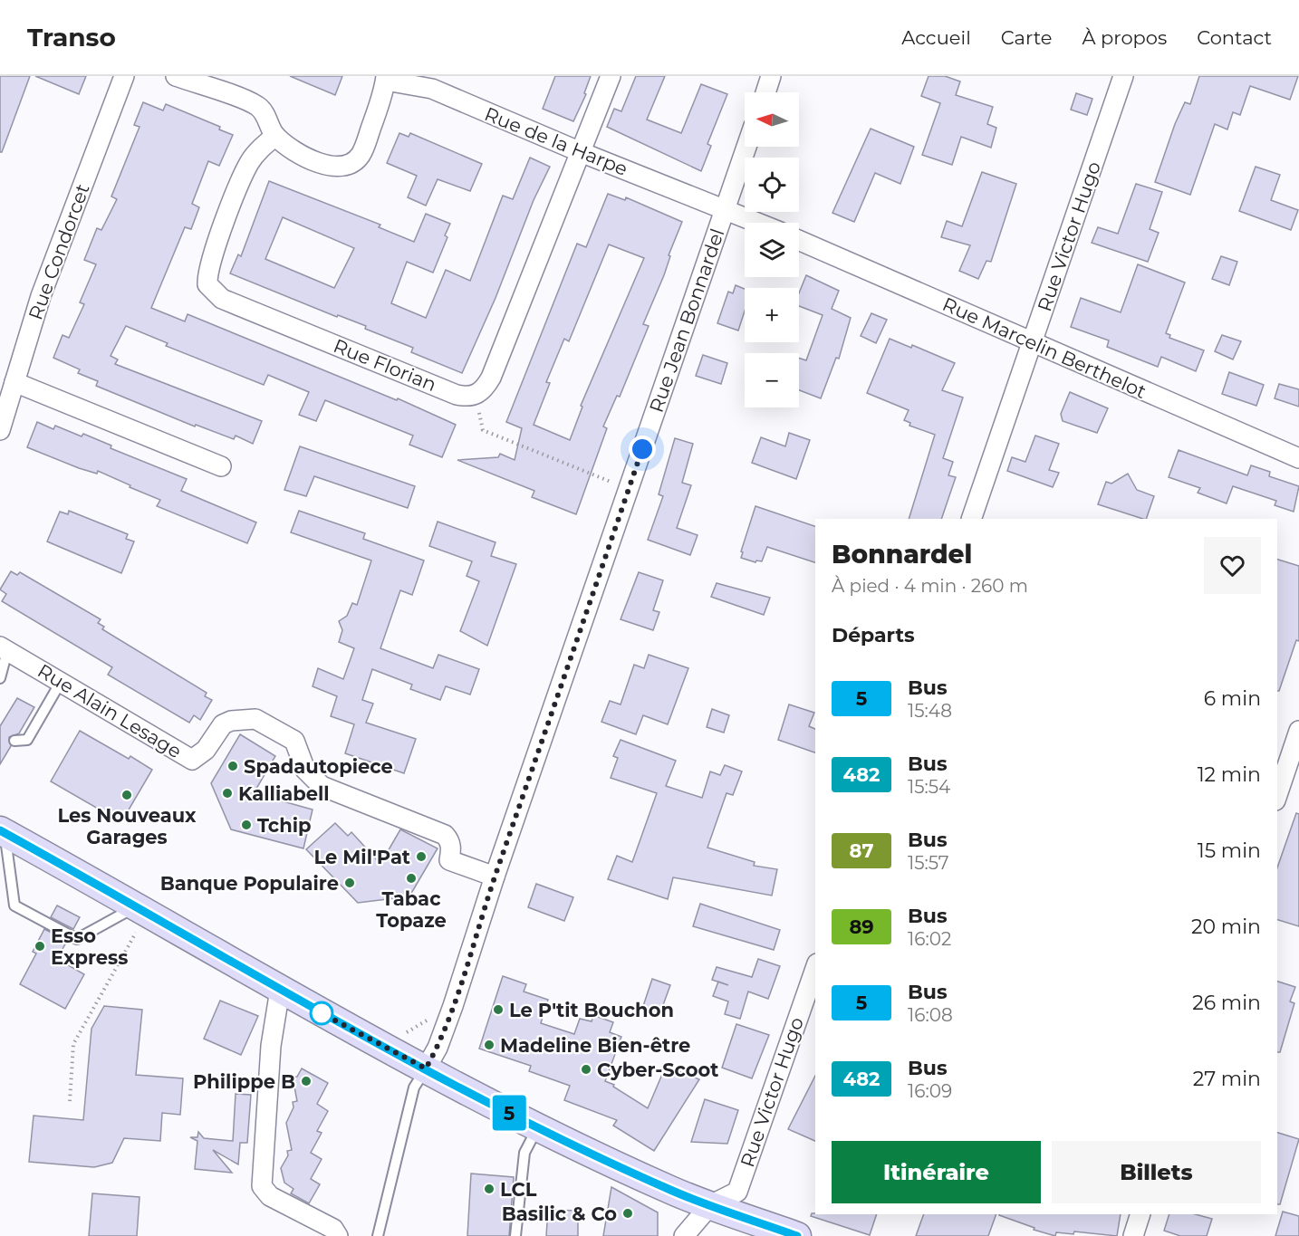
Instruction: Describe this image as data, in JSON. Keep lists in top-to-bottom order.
{
  "streets": {
    "street": [
      "Rue de la Harpe",
      "Rue Victor Hugo",
      "Rue Condorcet",
      "Rue Jean Bonnardel",
      "Rue Marcelin Berthelot",
      "Rue Florian",
      "Rue Alain Lesage"
    ]
  },
  "crossings": [
    ["Rue de la Harpe", "Rue Jean Bonnardel"],
    ["Rue Victor Hugo", "Rue Marcelin Berthelot"],
    ["Rue Jean Bonnardel", "Rue Alain Lesage"]
  ],
  "places": [
    "Spadautopiece",
    "Kalliabell",
    "Les Nouveaux Garages",
    "Tchip",
    "Le Mil'Pat",
    "Tabac Topaze",
    "Banque Populaire",
    "Esso Express",
    "Le P'tit Bouchon",
    "Madeline Bien-être",
    "Cyber-Scoot",
    "Philippe B",
    "LCL",
    "Basilic & Co"
  ],
  "lines": ["bus line 5"],
  "north": "left",
  "page": {
    "header": "Transo",
    "nav": [
      "Accueil",
      "Carte",
      "À propos",
      "Contact"
    ],
    "on_map": "5",
    "map_buttons": ["+", "−"],
    "heading": [
      ["Bonnardel", "À pied · 4 min · 260 m"],
      "Départs"
    ],
    "list": [
      {
        "mark": "5",
        "name": "Bus",
        "note": "15:48",
        "value": "6 min"
      },
      {
        "mark": "482",
        "name": "Bus",
        "note": "15:54",
        "value": "12 min"
      },
      {
        "mark": "87",
        "name": "Bus",
        "note": "15:57",
        "value": "15 min"
      },
      {
        "mark": "89",
        "name": "Bus",
        "note": "16:02",
        "value": "20 min"
      },
      {
        "mark": "5",
        "name": "Bus",
        "note": "16:08",
        "value": "26 min"
      },
      {
        "mark": "482",
        "name": "Bus",
        "note": "16:09",
        "value": "27 min"
      }
    ],
    "buttons": ["Itinéraire", "Billets"]
  }
}
